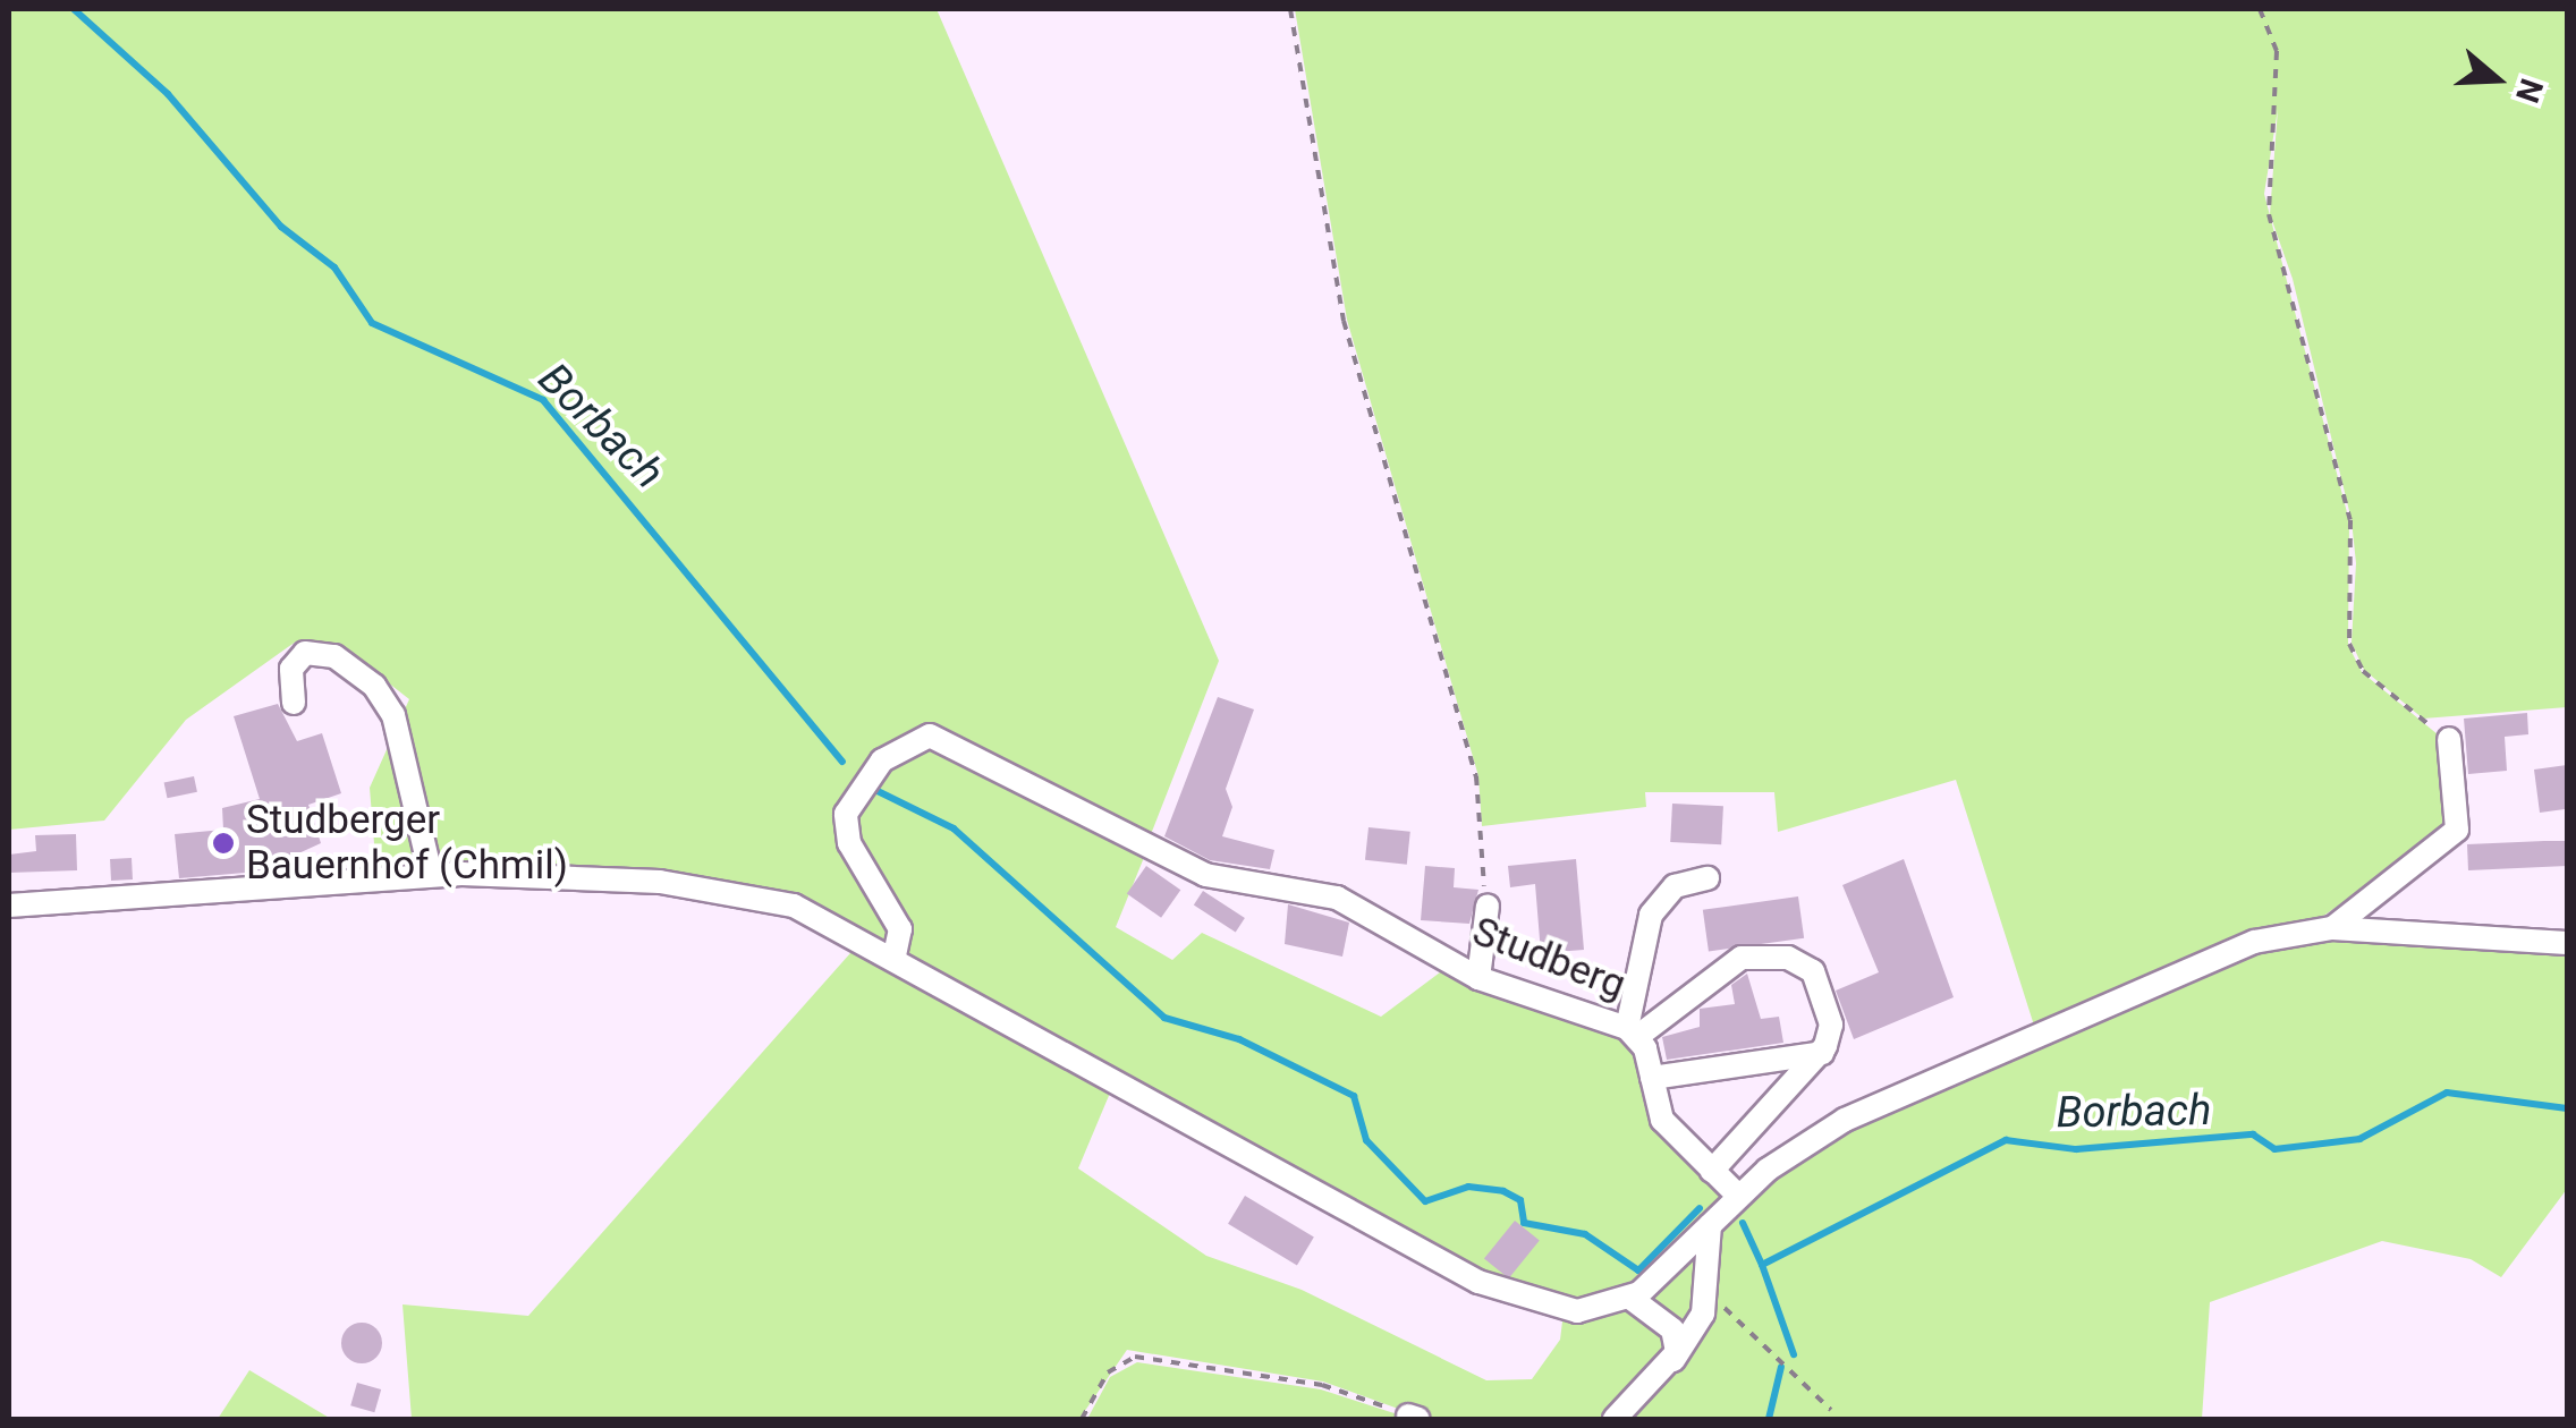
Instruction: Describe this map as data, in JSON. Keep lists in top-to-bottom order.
{
  "streets": {
    "street": ["Studberg"]
  },
  "water": ["Borbach"],
  "places": ["Studberger Bauernhof (Chmil)"],
  "north": "right"
}
